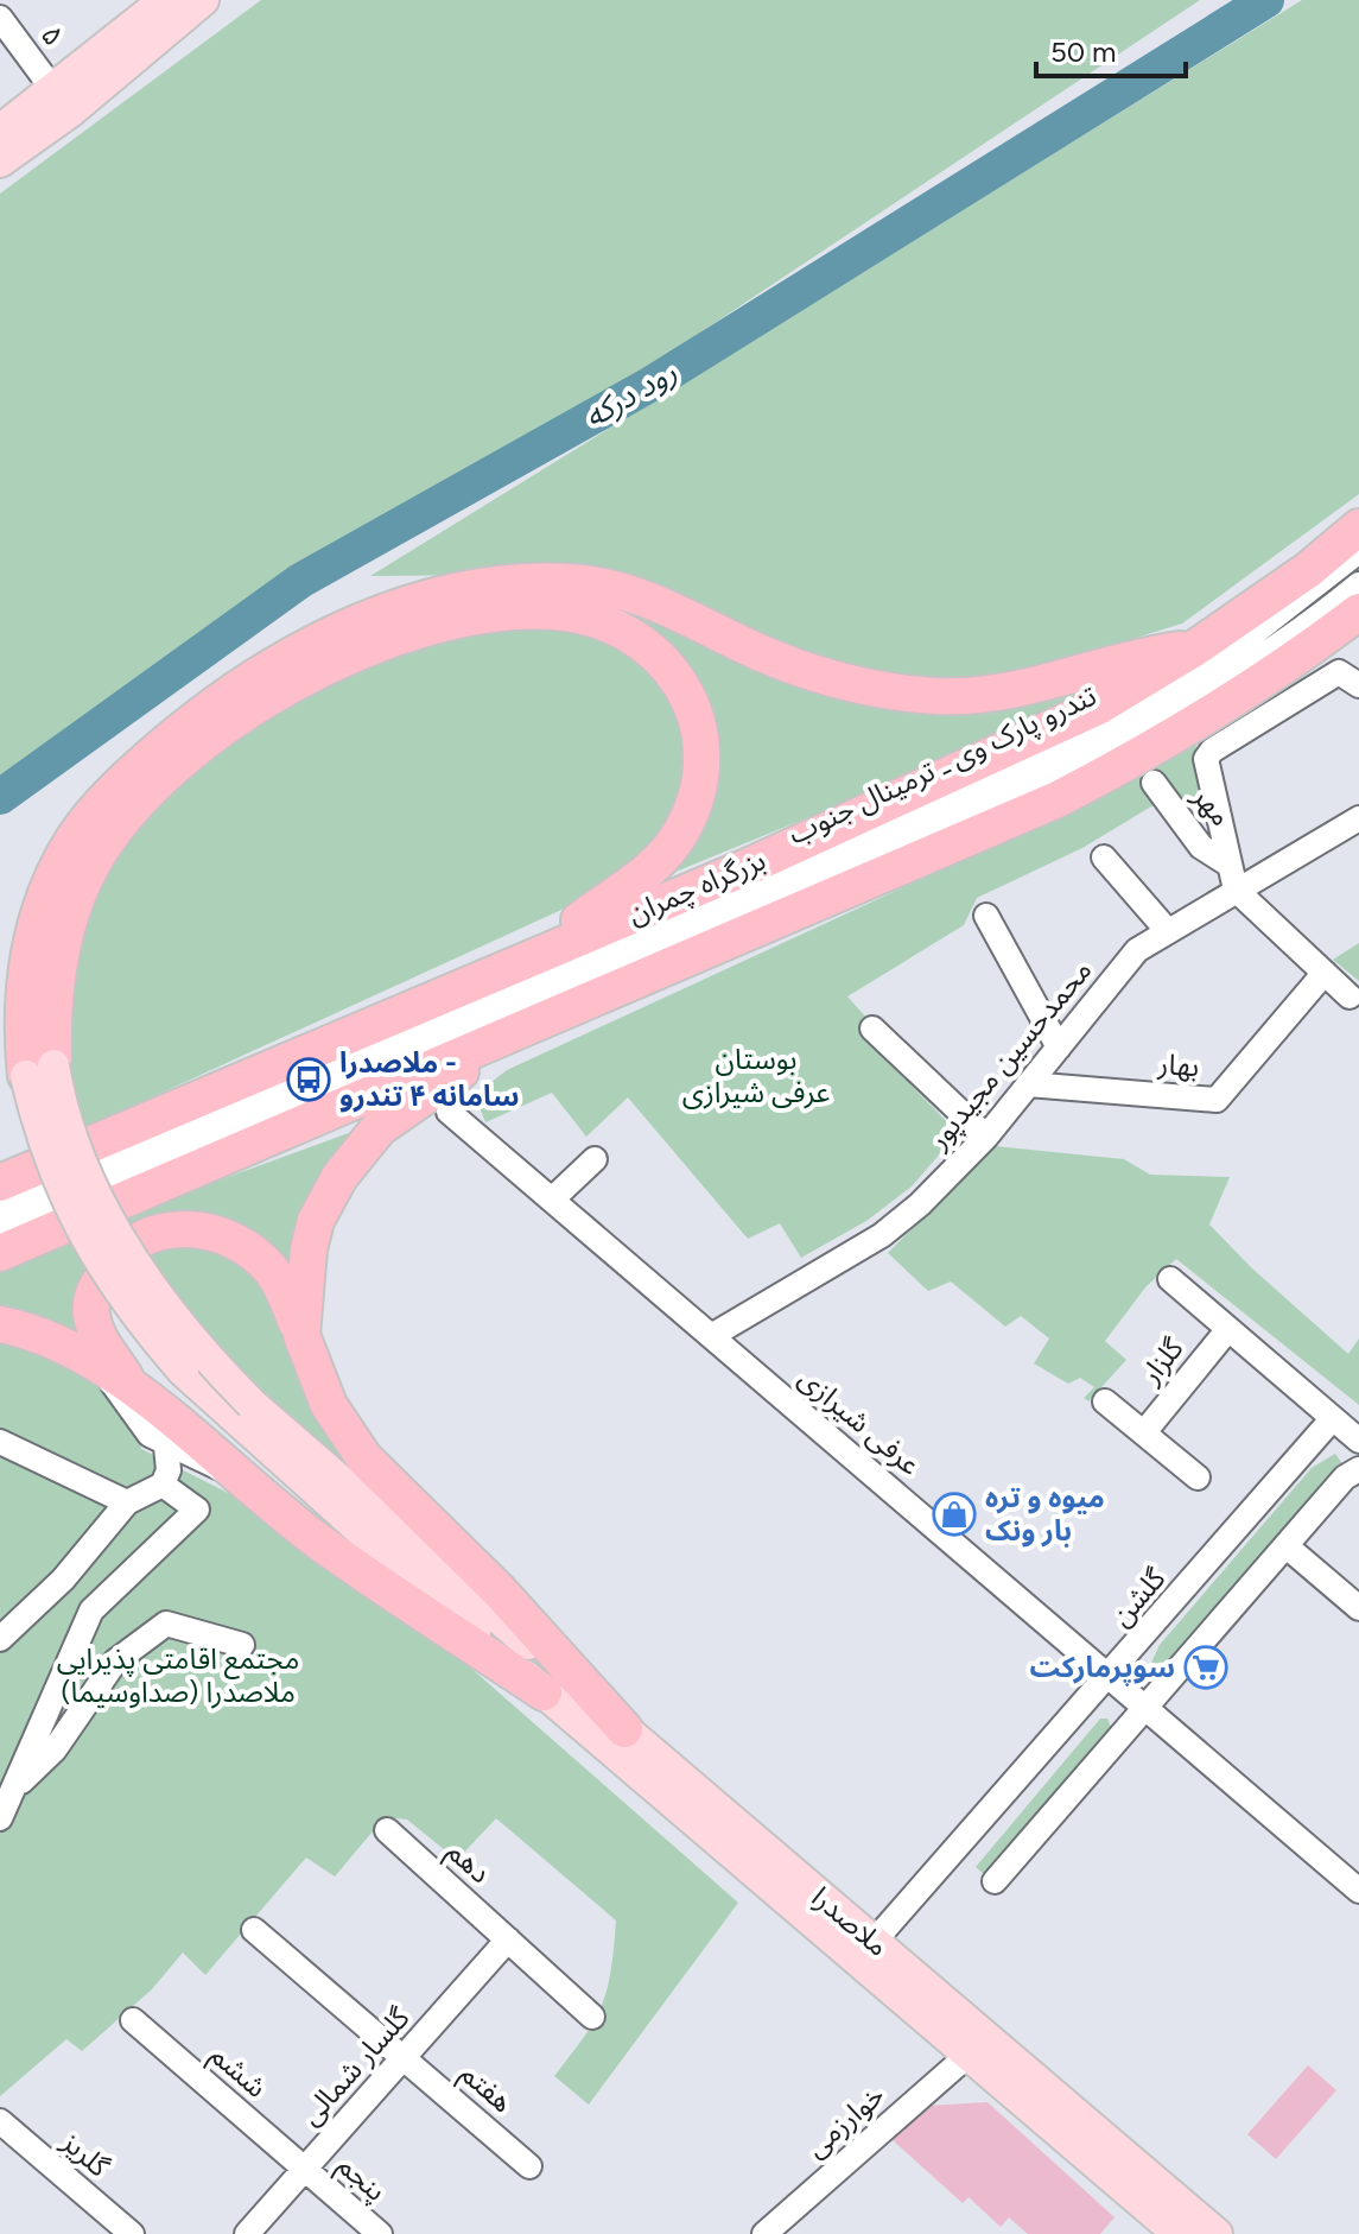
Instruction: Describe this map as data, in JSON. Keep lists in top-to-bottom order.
{
  "streets": {
    "highway": ["بزرگراه چمران"],
    "main road": ["ملاصدرا"],
    "street": [
      "۵",
      "تندرو پارک وی ـ ترمینال جنوب",
      "مهر",
      "محمدحسین مجیدپور",
      "بهار",
      "گلزار",
      "عرفی شیرازی",
      "گلشن",
      "دهم",
      "گلسار شمالی",
      "ششم",
      "هفتم",
      "خوارزمی",
      "گلریز",
      "پنجم"
    ]
  },
  "crossings": [
    ["محمدحسین مجیدپور", "بهار"],
    ["محمدحسین مجیدپور", "عرفی شیرازی"],
    ["عرفی شیرازی", "گلشن"],
    ["گلشن", "ملاصدرا"],
    ["دهم", "گلسار شمالی"],
    ["ملاصدرا", "خوارزمی"],
    ["گلسار شمالی", "ششم"],
    ["گلسار شمالی", "هفتم"],
    ["گلسار شمالی", "پنجم"],
    ["ششم", "پنجم"]
  ],
  "water": ["رود درکه"],
  "parks": ["بوستان عرفی شیرازی", "مجتمع اقامتی پذیرایی ملاصدرا (صداوسیما)"],
  "places": {
    "bus stop": ["ملاصدرا - سامانه ۴ تندرو"],
    "shop": ["میوه و تره بار ونک"],
    "supermarket": ["سوپرمارکت"]
  },
  "scale_bar": "50 m"
}
